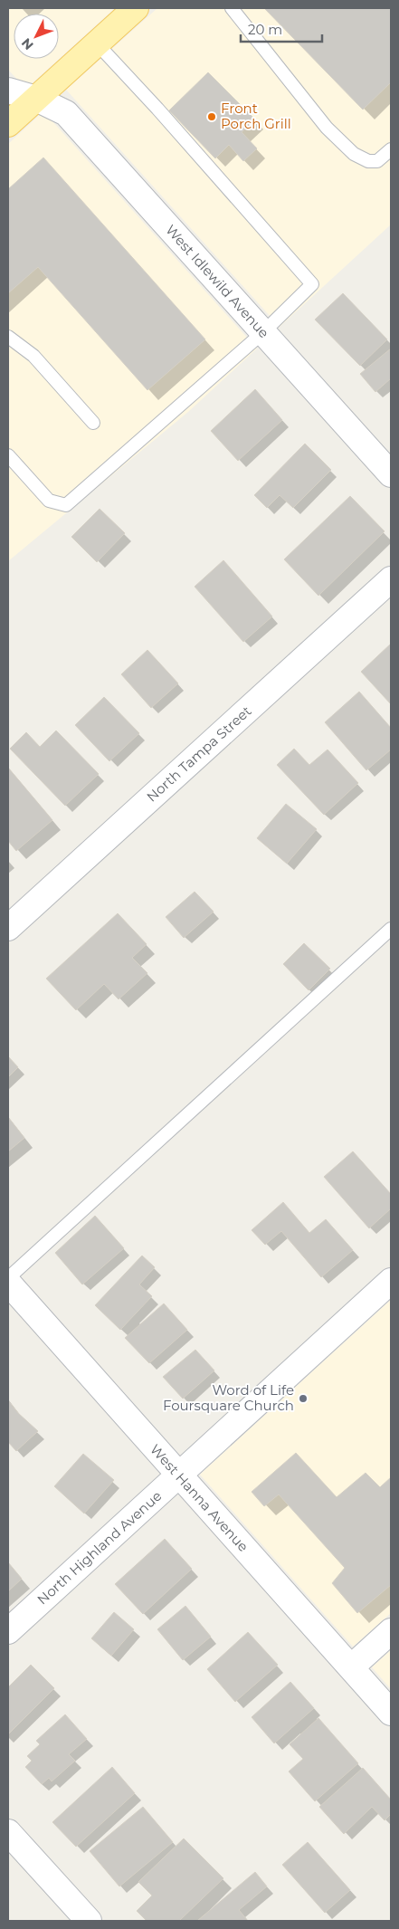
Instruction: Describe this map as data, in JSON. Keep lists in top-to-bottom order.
{
  "streets": {
    "street": [
      "West Idlewild Avenue",
      "North Tampa Street",
      "West Hanna Avenue",
      "North Highland Avenue"
    ]
  },
  "crossings": [
    ["West Hanna Avenue", "North Highland Avenue"]
  ],
  "places": ["Front Porch Grill", "Word of Life Foursquare Church"],
  "scale_bar": "20 m",
  "north": "bottom left"
}
